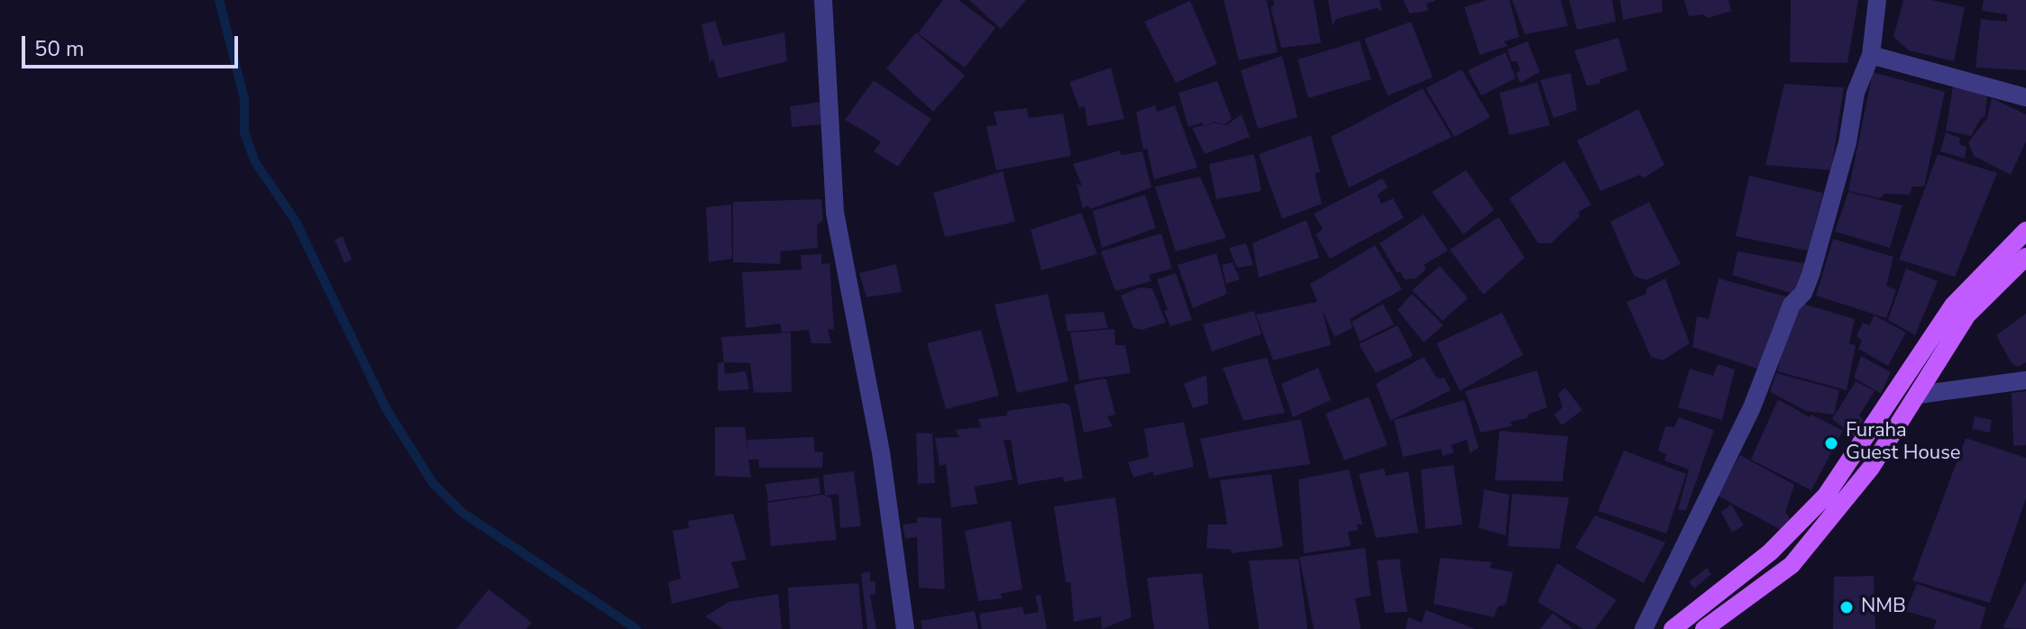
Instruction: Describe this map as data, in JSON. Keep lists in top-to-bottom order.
{
  "places": ["Furaha Guest House", "NMB"],
  "scale_bar": "50 m"
}
